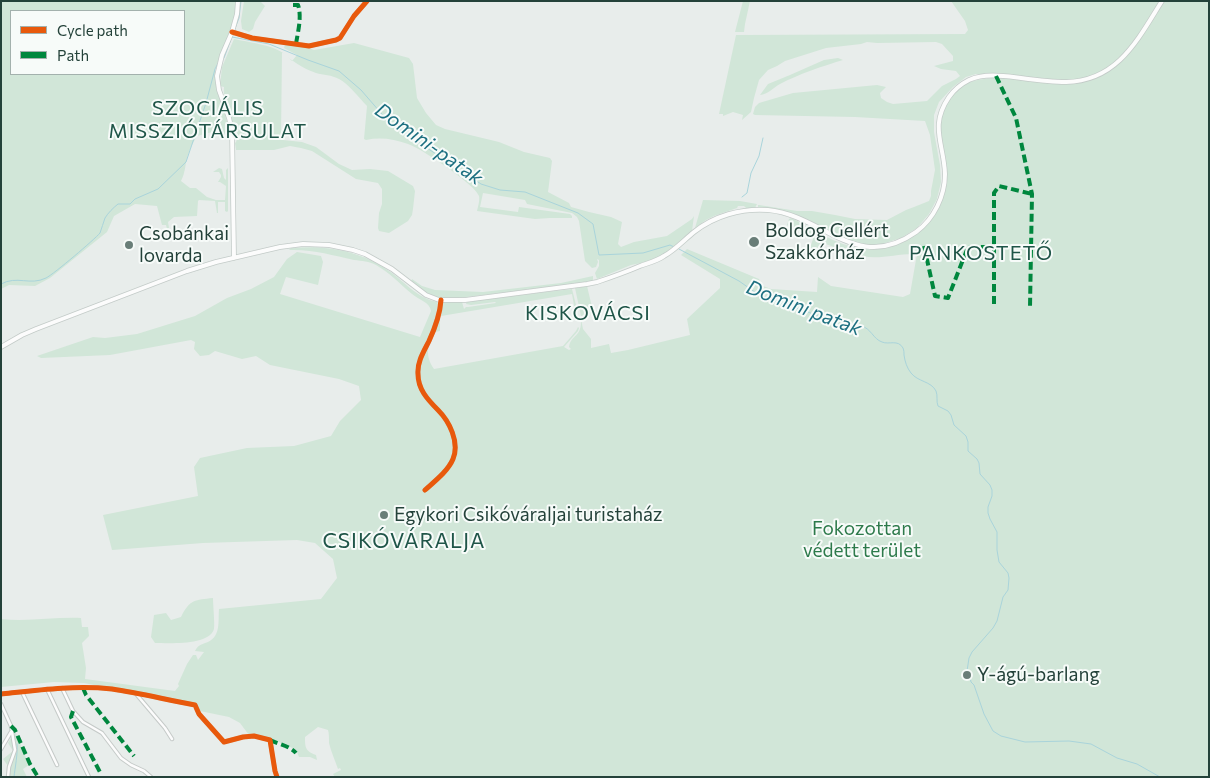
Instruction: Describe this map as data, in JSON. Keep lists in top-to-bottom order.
{
  "districts": [
    "SZOCIÁLIS MISSZIÓTÁRSULAT",
    "PANKOSTETŐ",
    "KISKOVÁCSI",
    "CSIKÓVÁRALJA"
  ],
  "water": ["Domini-patak", "Domini patak"],
  "parks": ["Fokozottan védett terület"],
  "places": [
    "Boldog Gellért Szakkórház",
    "Csobánkai lovarda",
    "Egykori Csikóváraljai turistaház",
    "Y-ágú-barlang"
  ],
  "legend": ["Cycle path", "Path"]
}
